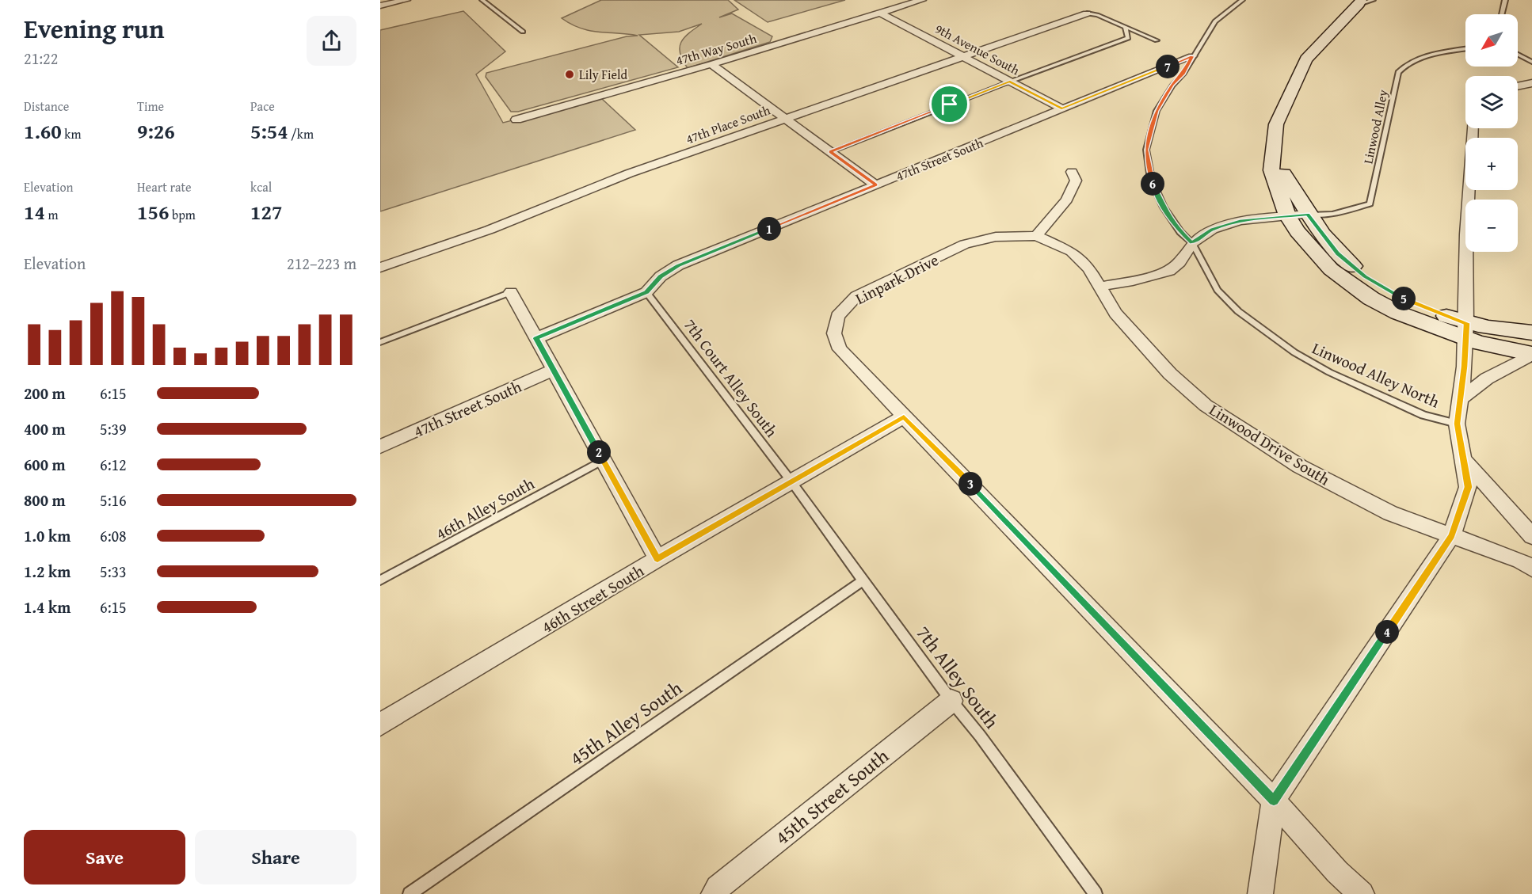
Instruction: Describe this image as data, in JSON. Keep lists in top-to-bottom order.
{
  "streets": {
    "street": [
      "47th Way South",
      "9th Avenue South",
      "47th Place South",
      "47th Street South",
      "Linpark Drive",
      "Linwood Drive South",
      "46th Street South",
      "45th Street South"
    ],
    "lane": [
      "Linwood Alley",
      "Linwood Alley North",
      "7th Court Alley South",
      "46th Alley South",
      "7th Alley South",
      "45th Alley South"
    ]
  },
  "crossings": [
    ["47th Way South", "9th Avenue South"],
    ["9th Avenue South", "47th Place South"],
    ["9th Avenue South", "47th Street South"],
    ["47th Street South", "Linwood Alley North"],
    ["47th Street South", "7th Court Alley South"],
    ["Linpark Drive", "Linwood Drive South"],
    ["Linpark Drive", "46th Street South"],
    ["7th Court Alley South", "46th Street South"],
    ["7th Court Alley South", "7th Alley South"],
    ["46th Street South", "7th Alley South"],
    ["7th Alley South", "45th Alley South"],
    ["7th Alley South", "45th Street South"]
  ],
  "places": ["Lily Field"],
  "north": "bottom left",
  "page": {
    "heading": ["Evening run", "21:22"],
    "map_buttons": ["+", "−"],
    "pins": [
      "7",
      "6",
      "1",
      "5",
      "2",
      "3",
      "4"
    ],
    "stats": [
      ["Distance", "1.60 km"],
      ["Time", "9:26"],
      ["Pace", "5:54 /km"],
      ["Elevation", "14 m"],
      ["Heart rate", "156 bpm"],
      ["kcal", "127"]
    ],
    "chart": ["Elevation", "212–223 m"],
    "list": [
      {
        "name": "200 m",
        "note": "6:15"
      },
      {
        "name": "400 m",
        "note": "5:39"
      },
      {
        "name": "600 m",
        "note": "6:12"
      },
      {
        "name": "800 m",
        "note": "5:16"
      },
      {
        "name": "1.0 km",
        "note": "6:08"
      },
      {
        "name": "1.2 km",
        "note": "5:33"
      },
      {
        "name": "1.4 km",
        "note": "6:15"
      }
    ],
    "buttons": ["Save", "Share"]
  }
}
